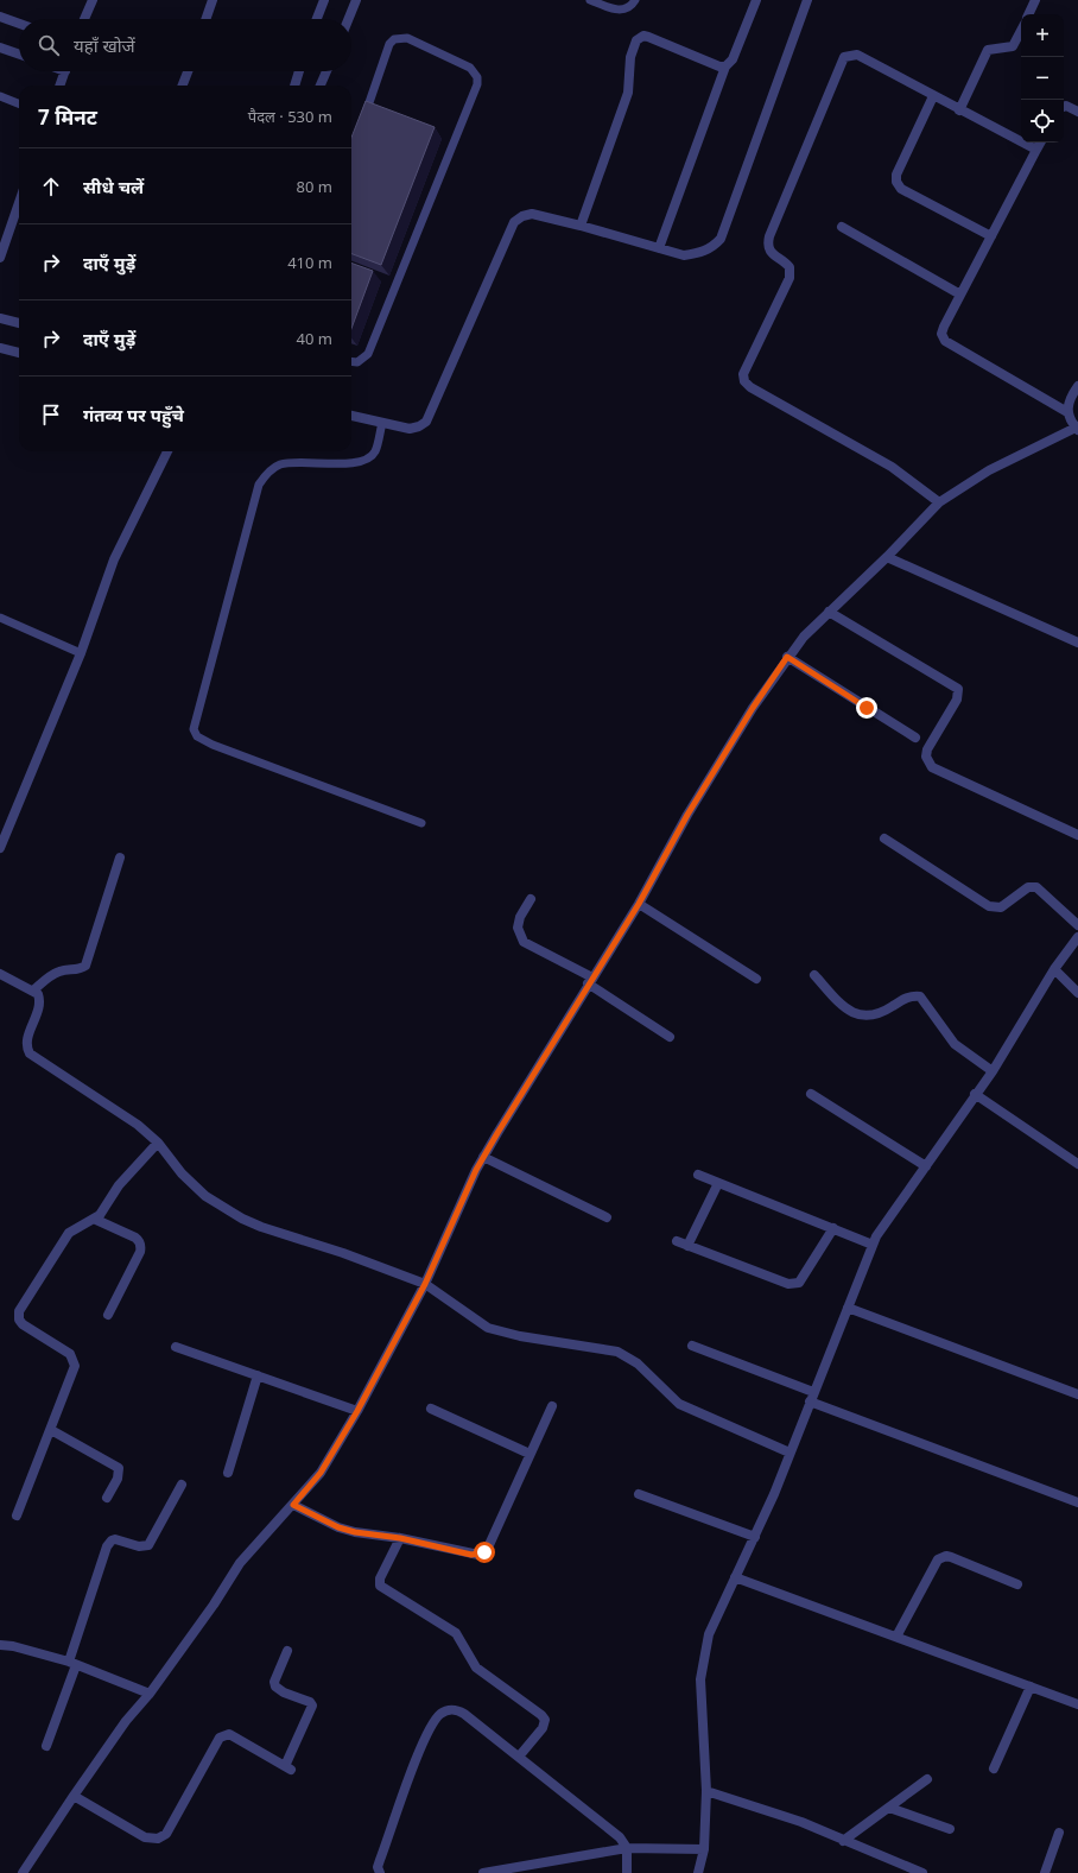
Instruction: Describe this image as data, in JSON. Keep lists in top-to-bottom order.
{
  "page": {
    "map_buttons": ["+", "−"],
    "search": "यहाँ खोजें",
    "heading": ["7 मिनट", "पैदल · 530 m"],
    "list": [
      ["सीधे चलें", "80 m"],
      ["दाएँ मुड़ें", "410 m"],
      ["दाएँ मुड़ें", "40 m"],
      "गंतव्य पर पहुँचे"
    ]
  }
}
